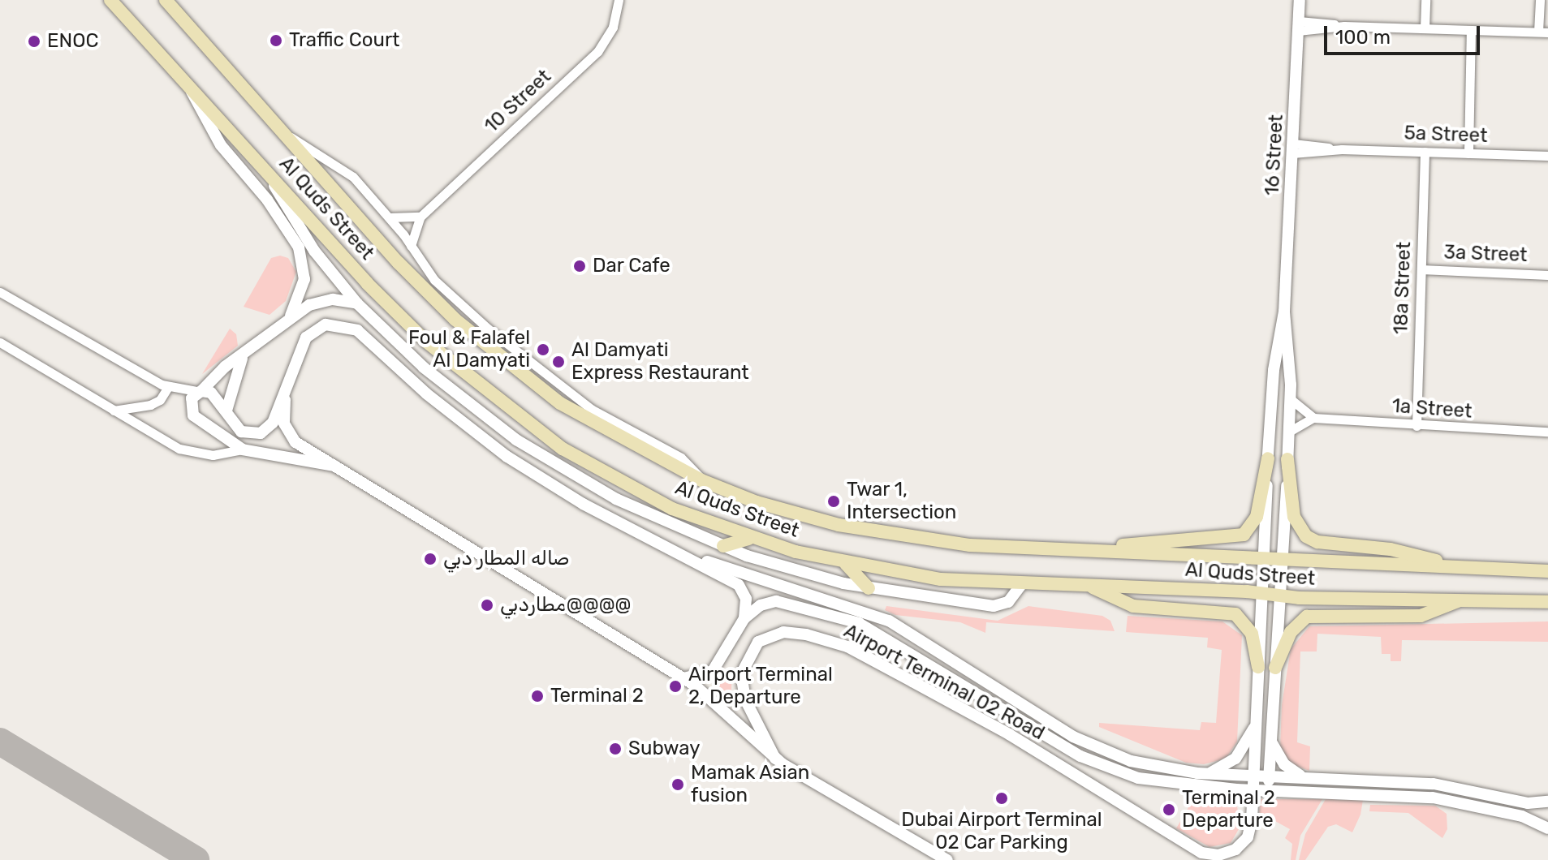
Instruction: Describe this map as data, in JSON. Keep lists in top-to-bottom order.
{
  "streets": {
    "main road": ["Al Quds Street"],
    "street": [
      "10 Street",
      "5a Street",
      "16 Street",
      "3a Street",
      "18a Street",
      "1a Street",
      "Airport Terminal 02 Road"
    ]
  },
  "crossings": [
    ["5a Street", "16 Street"],
    ["5a Street", "18a Street"],
    ["16 Street", "Al Quds Street"],
    ["3a Street", "18a Street"],
    ["18a Street", "1a Street"]
  ],
  "places": [
    "Traffic Court",
    "ENOC",
    "Dar Cafe",
    "Foul & Falafel Al Damyati",
    "Al Damyati Express Restaurant",
    "Twar 1, Intersection",
    "صاله المطار دبي",
    "مطاردبي@@@@",
    "Airport Terminal 2, Departure",
    "Terminal 2",
    "Subway",
    "Mamak Asian fusion",
    "Dubai Airport Terminal 02 Car Parking",
    "Terminal 2 Departure"
  ],
  "scale_bar": "100 m"
}
